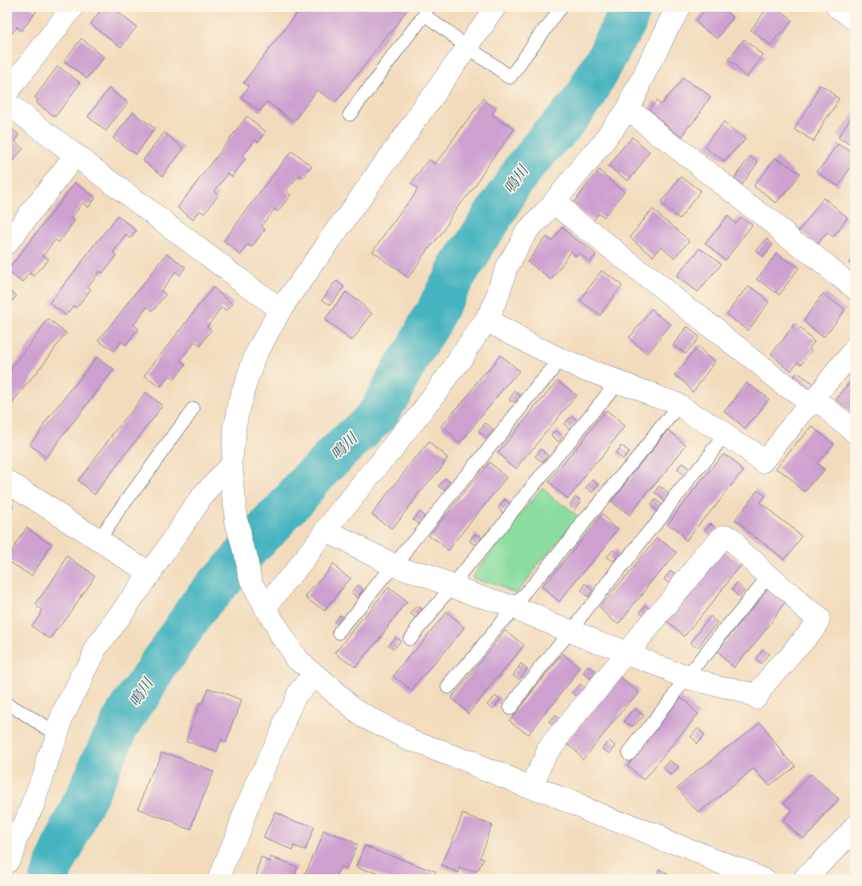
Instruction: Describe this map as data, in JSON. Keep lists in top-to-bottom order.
{
  "water": ["鳴川"]
}
